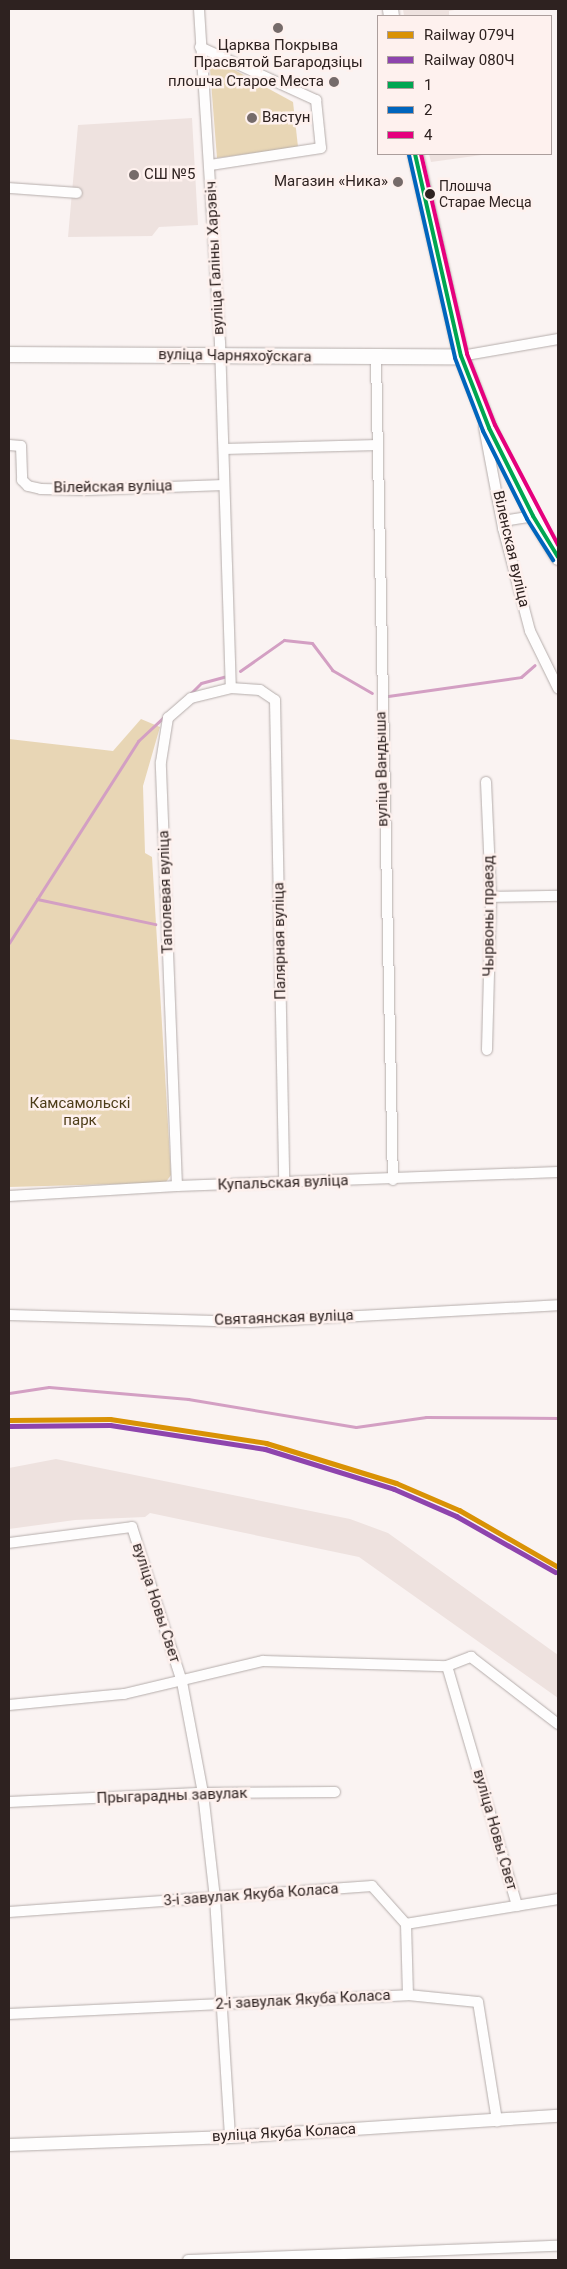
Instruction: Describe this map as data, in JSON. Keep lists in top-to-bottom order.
{
  "streets": {
    "main road": ["вуліца Чарняхоўскага", "Віленская вуліца"],
    "street": [
      "вуліца Галіны Харэвіч",
      "Вілейская вуліца",
      "вуліца Вандыша",
      "Таполевая вуліца",
      "Чырвоны праезд",
      "Палярная вуліца",
      "Купальская вуліца",
      "Святаянская вуліца",
      "вуліца Новы Свет",
      "Прыгарадны завулак",
      "3-і завулак Якуба Коласа",
      "2-і завулак Якуба Коласа",
      "вуліца Якуба Коласа"
    ]
  },
  "crossings": [
    ["вуліца Галіны Харэвіч", "вуліца Чарняхоўскага"],
    ["вуліца Галіны Харэвіч", "Вілейская вуліца"],
    ["вуліца Галіны Харэвіч", "Таполевая вуліца"],
    ["вуліца Чарняхоўскага", "Віленская вуліца"],
    ["вуліца Чарняхоўскага", "вуліца Вандыша"],
    ["вуліца Вандыша", "Купальская вуліца"],
    ["Таполевая вуліца", "Палярная вуліца"],
    ["Таполевая вуліца", "Купальская вуліца"],
    ["Палярная вуліца", "Купальская вуліца"],
    ["вуліца Новы Свет", "3-і завулак Якуба Коласа"],
    ["2-і завулак Якуба Коласа", "вуліца Якуба Коласа"]
  ],
  "parks": ["Камсамольскі парк"],
  "places": [
    "Царква Покрыва Прасвятой Багародзіцы",
    "плошча Старое Места",
    "Вястун",
    "СШ №5",
    "Магазин «Ника»",
    "Плошча Старае Месца"
  ],
  "lines": [
    "transit line 1",
    "transit line 2",
    "transit line 4",
    "rail line 079Ч",
    "rail line 080Ч"
  ],
  "legend": [
    "Railway 079Ч",
    "Railway 080Ч",
    "1",
    "2",
    "4"
  ]
}
